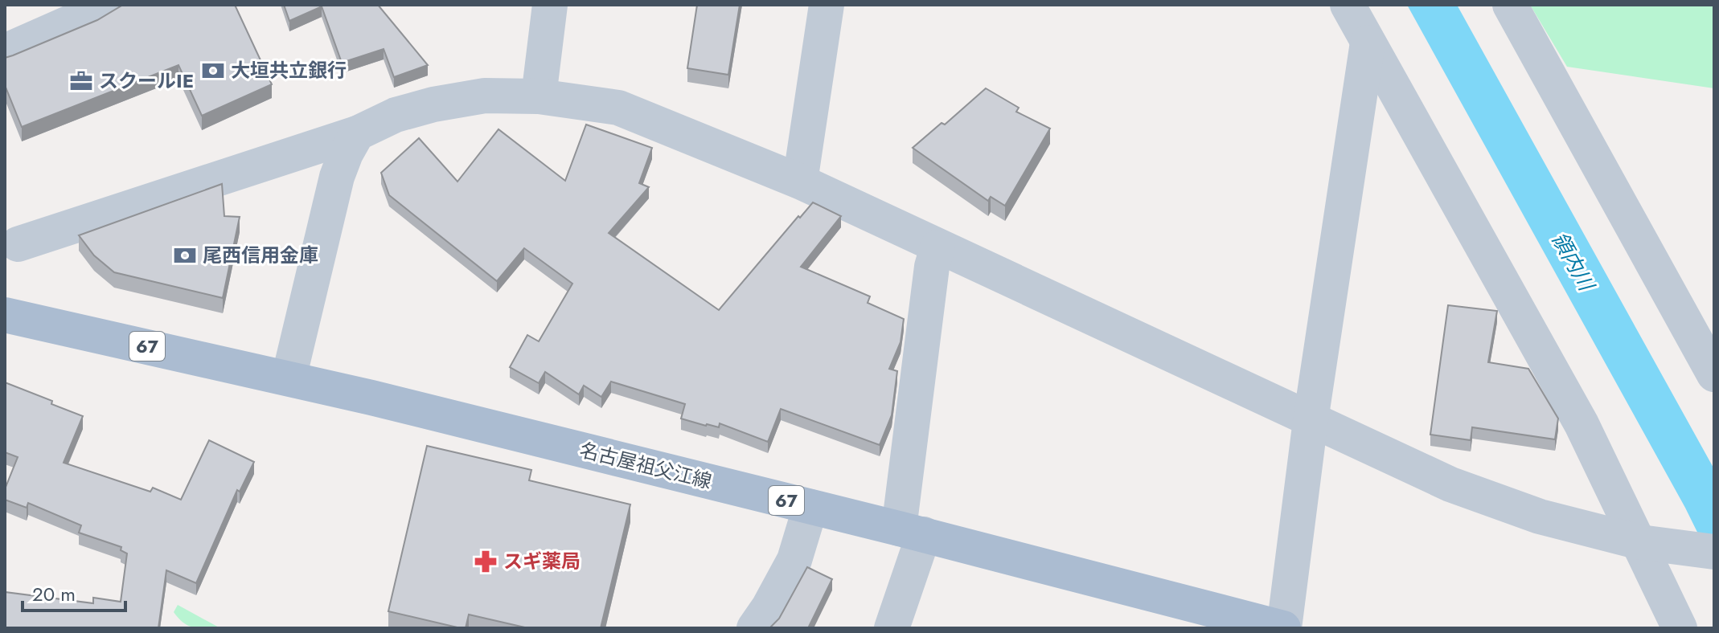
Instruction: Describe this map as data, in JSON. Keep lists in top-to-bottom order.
{
  "streets": {
    "main road": ["67", "名古屋祖父江線"]
  },
  "water": ["領内川"],
  "places": {
    "bank": ["大垣共立銀行", "尾西信用金庫"],
    "office": ["スクールIE"],
    "pharmacy": ["スギ薬局"]
  },
  "scale_bar": "20 m"
}
